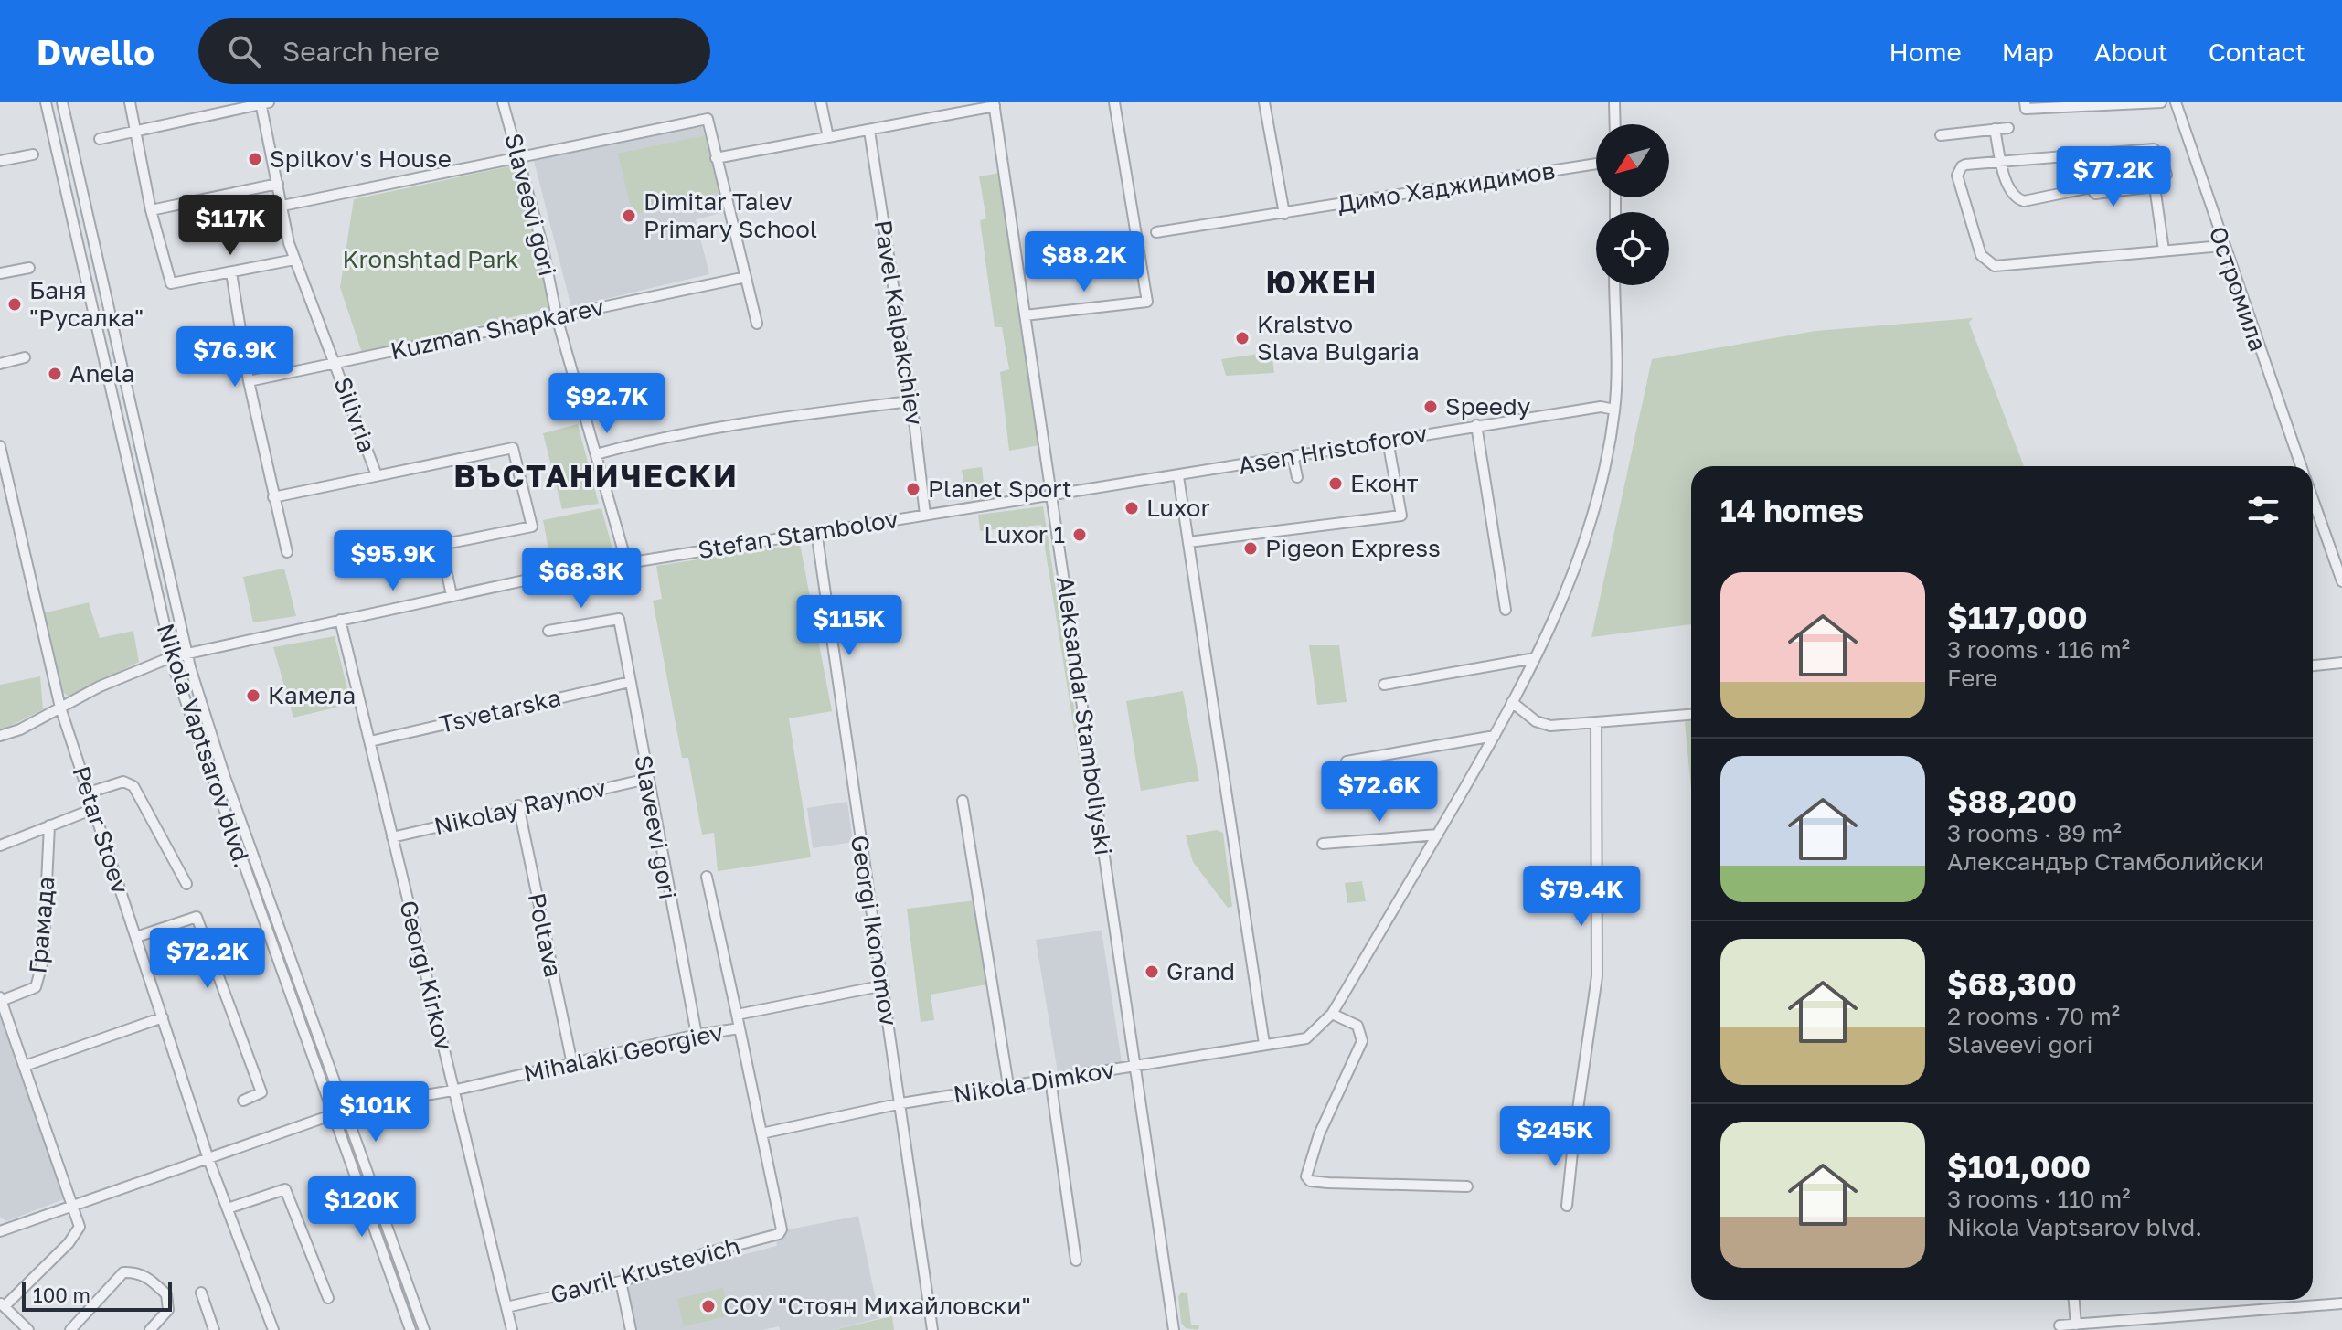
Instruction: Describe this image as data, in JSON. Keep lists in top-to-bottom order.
{
  "streets": {
    "street": [
      "Димо Хаджидимов",
      "Slaveevi gori",
      "Остромила",
      "Pavel Kalpakchiev",
      "Kuzman Shapkarev",
      "Silivria",
      "Asen Hristoforov",
      "Stefan Stambolov",
      "Tsvetarska",
      "Aleksandar Stamboliyski",
      "Nikola Vaptsarov blvd.",
      "Nikolay Raynov",
      "Petar Stoev",
      "Грамада",
      "Georgi Ikonomov",
      "Poltava",
      "Georgi Kirkov",
      "Mihalaki Georgiev",
      "Nikola Dimkov",
      "Gavril Krustevich"
    ]
  },
  "crossings": [
    ["Slaveevi gori", "Kuzman Shapkarev"],
    ["Slaveevi gori", "Stefan Stambolov"],
    ["Slaveevi gori", "Tsvetarska"],
    ["Slaveevi gori", "Nikolay Raynov"],
    ["Slaveevi gori", "Mihalaki Georgiev"],
    ["Pavel Kalpakchiev", "Stefan Stambolov"],
    ["Kuzman Shapkarev", "Silivria"],
    ["Asen Hristoforov", "Stefan Stambolov"],
    ["Asen Hristoforov", "Aleksandar Stamboliyski"],
    ["Stefan Stambolov", "Aleksandar Stamboliyski"],
    ["Stefan Stambolov", "Nikola Vaptsarov blvd."],
    ["Stefan Stambolov", "Petar Stoev"],
    ["Stefan Stambolov", "Georgi Ikonomov"],
    ["Stefan Stambolov", "Georgi Kirkov"],
    ["Tsvetarska", "Georgi Kirkov"],
    ["Aleksandar Stamboliyski", "Nikola Dimkov"],
    ["Nikola Vaptsarov blvd.", "Mihalaki Georgiev"],
    ["Nikolay Raynov", "Poltava"],
    ["Nikolay Raynov", "Georgi Kirkov"],
    ["Georgi Ikonomov", "Mihalaki Georgiev"],
    ["Georgi Ikonomov", "Nikola Dimkov"],
    ["Poltava", "Mihalaki Georgiev"],
    ["Georgi Kirkov", "Mihalaki Georgiev"],
    ["Georgi Kirkov", "Gavril Krustevich"],
    ["Nikola Dimkov", "Gavril Krustevich"]
  ],
  "districts": ["ЮЖЕН", "ВЪСТАНИЧЕСКИ"],
  "parks": ["Kronshtad Park"],
  "places": [
    "Spilkov's House",
    "Dimitar Talev Primary School",
    "Баня \"Русалка\"",
    "Kralstvo Slava Bulgaria",
    "Anela",
    "Speedy",
    "Еконт",
    "Planet Sport",
    "Luxor",
    "Luxor 1",
    "Pigeon Express",
    "Камела",
    "Grand",
    "СОУ \"Стоян Михайловски\""
  ],
  "scale_bar": "100 m",
  "north": "bottom left",
  "page": {
    "header": "Dwello",
    "search": "Search here",
    "nav": [
      "Home",
      "Map",
      "About",
      "Contact"
    ],
    "price": [
      "$77.2K",
      "$117K",
      "$88.2K",
      "$76.9K",
      "$92.7K",
      "$95.9K",
      "$68.3K",
      "$115K",
      "$72.6K",
      "$79.4K",
      "$72.2K",
      "$101K",
      "$245K",
      "$120K"
    ],
    "heading": "14 homes",
    "list": [
      {
        "name": "$117,000",
        "note": "3 rooms · 116 m² · Fere"
      },
      {
        "name": "$88,200",
        "note": "3 rooms · 89 m² · Александър Стамболийски"
      },
      {
        "name": "$68,300",
        "note": "2 rooms · 70 m² · Slaveevi gori"
      },
      {
        "name": "$101,000",
        "note": "3 rooms · 110 m² · Nikola Vaptsarov blvd."
      }
    ],
    "scale": "100 m"
  }
}
